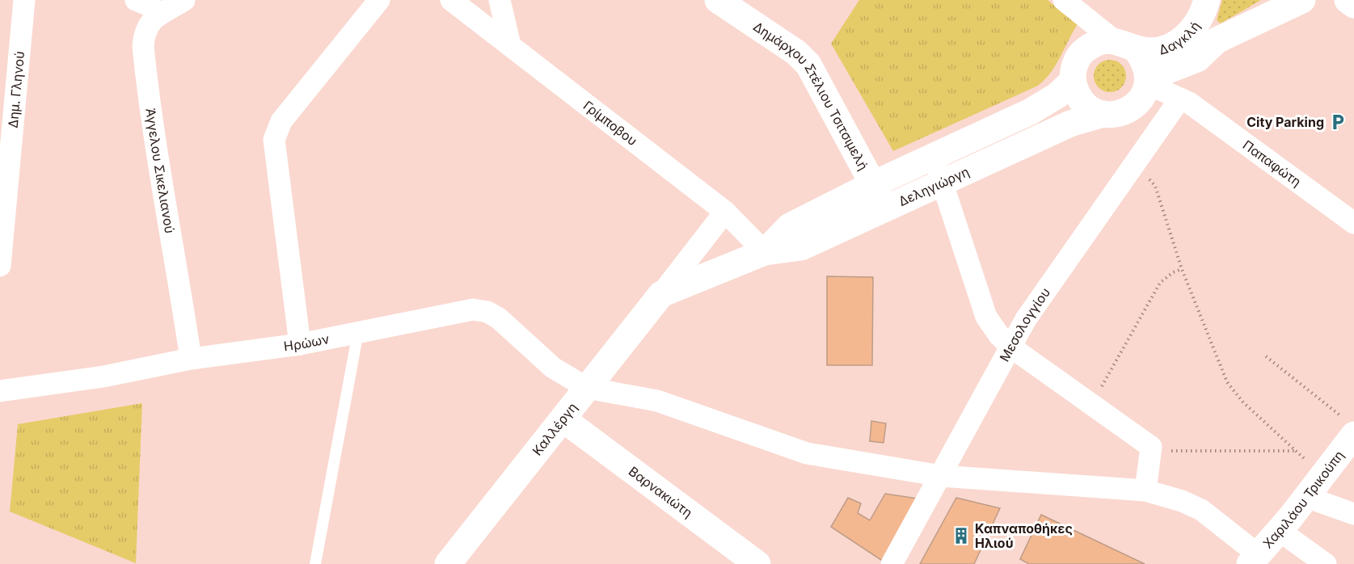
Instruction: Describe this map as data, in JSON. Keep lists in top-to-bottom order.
{
  "streets": {
    "main road": [
      "Δαγκλή",
      "Δημάρχου Στέλιου Τσιτσιμελή",
      "Δεληγιώργη",
      "Καλλέργη",
      "Βαρνακιώτη",
      "Χαριλάου Τρικούπη"
    ],
    "street": [
      "Δημ. Γληνού",
      "Γρίμποβου",
      "Παπαφώτη",
      "Άγγελου Σικελιανού",
      "Μεσολογγίου",
      "Ηρώων"
    ]
  },
  "crossings": [
    ["Δαγκλή", "Παπαφώτη"],
    ["Δαγκλή", "Δεληγιώργη"],
    ["Δημάρχου Στέλιου Τσιτσιμελή", "Δεληγιώργη"],
    ["Γρίμποβου", "Δεληγιώργη"],
    ["Παπαφώτη", "Δεληγιώργη"],
    ["Παπαφώτη", "Μεσολογγίου"],
    ["Άγγελου Σικελιανού", "Ηρώων"],
    ["Δεληγιώργη", "Καλλέργη"],
    ["Ηρώων", "Καλλέργη"],
    ["Καλλέργη", "Βαρνακιώτη"]
  ],
  "places": {
    "parking": ["City Parking"],
    "building": ["Καπναποθήκες Ηλιού"]
  }
}
